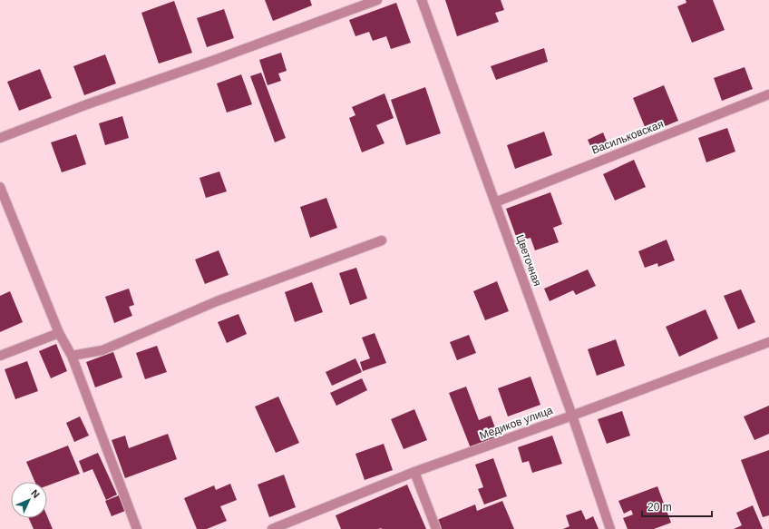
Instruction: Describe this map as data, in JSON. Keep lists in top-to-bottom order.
{
  "streets": {
    "street": ["Васильковская", "Цветочная", "Медиков улица"]
  },
  "crossings": [
    ["Васильковская", "Цветочная"],
    ["Цветочная", "Медиков улица"]
  ],
  "scale_bar": "20 m",
  "north": "top right"
}
